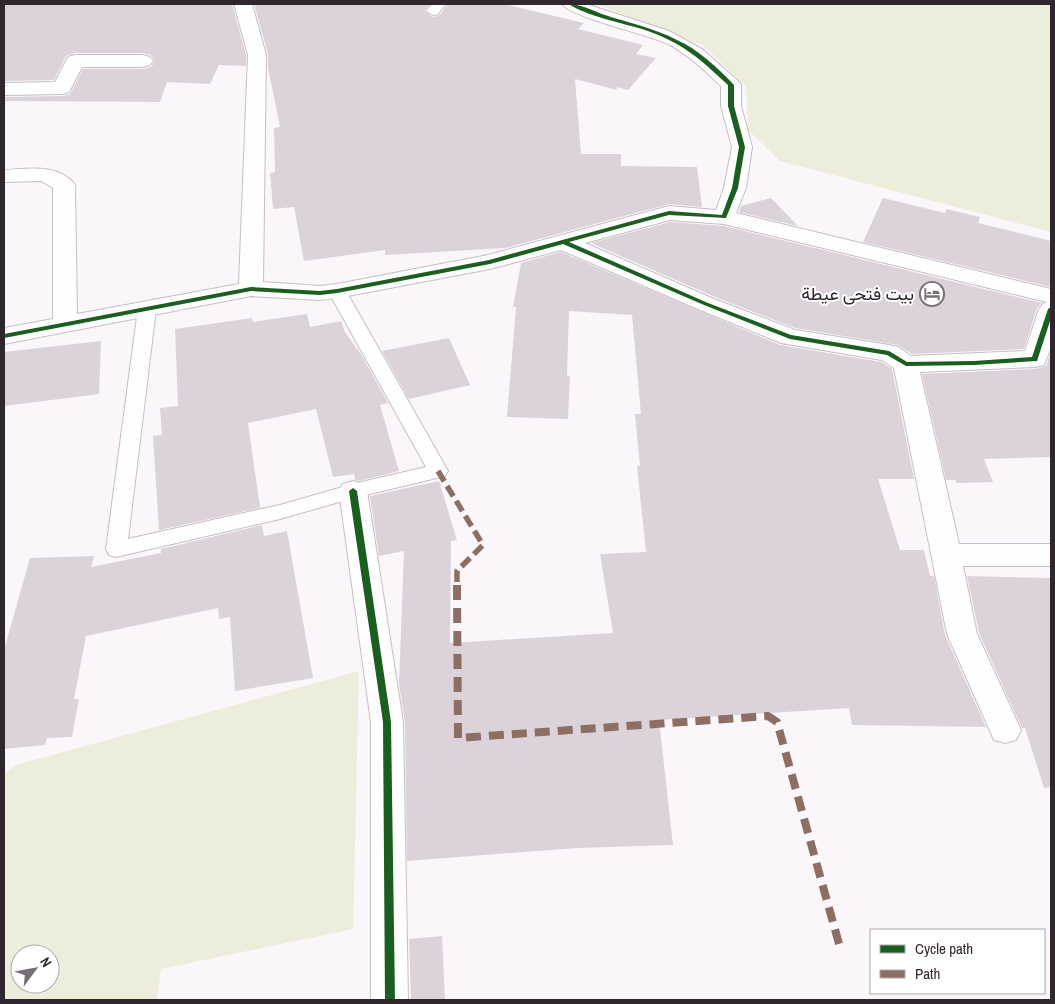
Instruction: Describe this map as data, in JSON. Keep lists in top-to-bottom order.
{
  "places": {
    "hotel": ["بيت فتحى عيطة"]
  },
  "legend": ["Cycle path", "Path"],
  "north": "top right"
}
